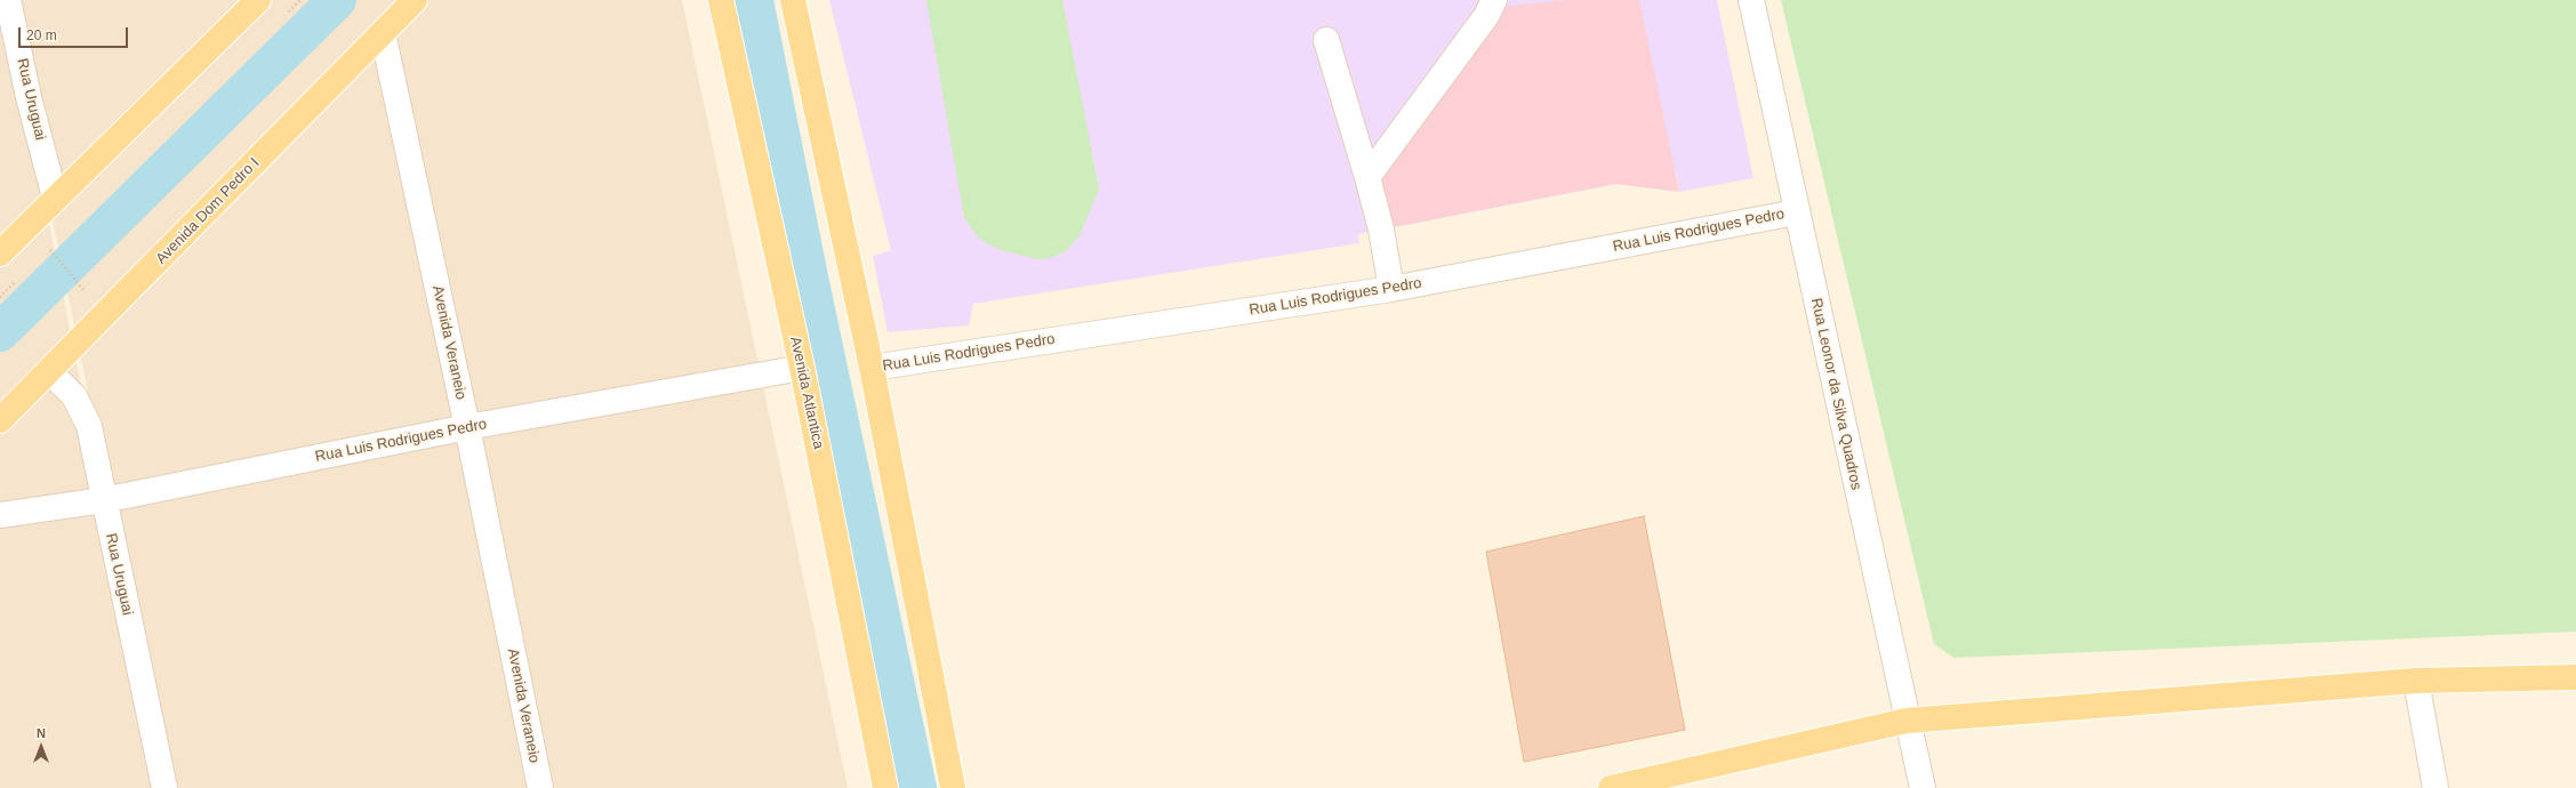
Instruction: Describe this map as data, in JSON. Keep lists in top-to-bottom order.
{
  "streets": {
    "main road": ["Avenida Dom Pedro I", "Avenida Atlantica"],
    "street": [
      "Rua Uruguai",
      "Rua Luis Rodrigues Pedro",
      "Avenida Veraneio",
      "Rua Leonor da Silva Quadros"
    ]
  },
  "crossings": [
    ["Rua Uruguai", "Avenida Dom Pedro I"],
    ["Rua Uruguai", "Rua Luis Rodrigues Pedro"],
    ["Avenida Dom Pedro I", "Avenida Veraneio"],
    ["Rua Luis Rodrigues Pedro", "Avenida Veraneio"],
    ["Rua Luis Rodrigues Pedro", "Avenida Atlantica"],
    ["Rua Luis Rodrigues Pedro", "Rua Leonor da Silva Quadros"]
  ],
  "scale_bar": "20 m",
  "north": "top"
}
